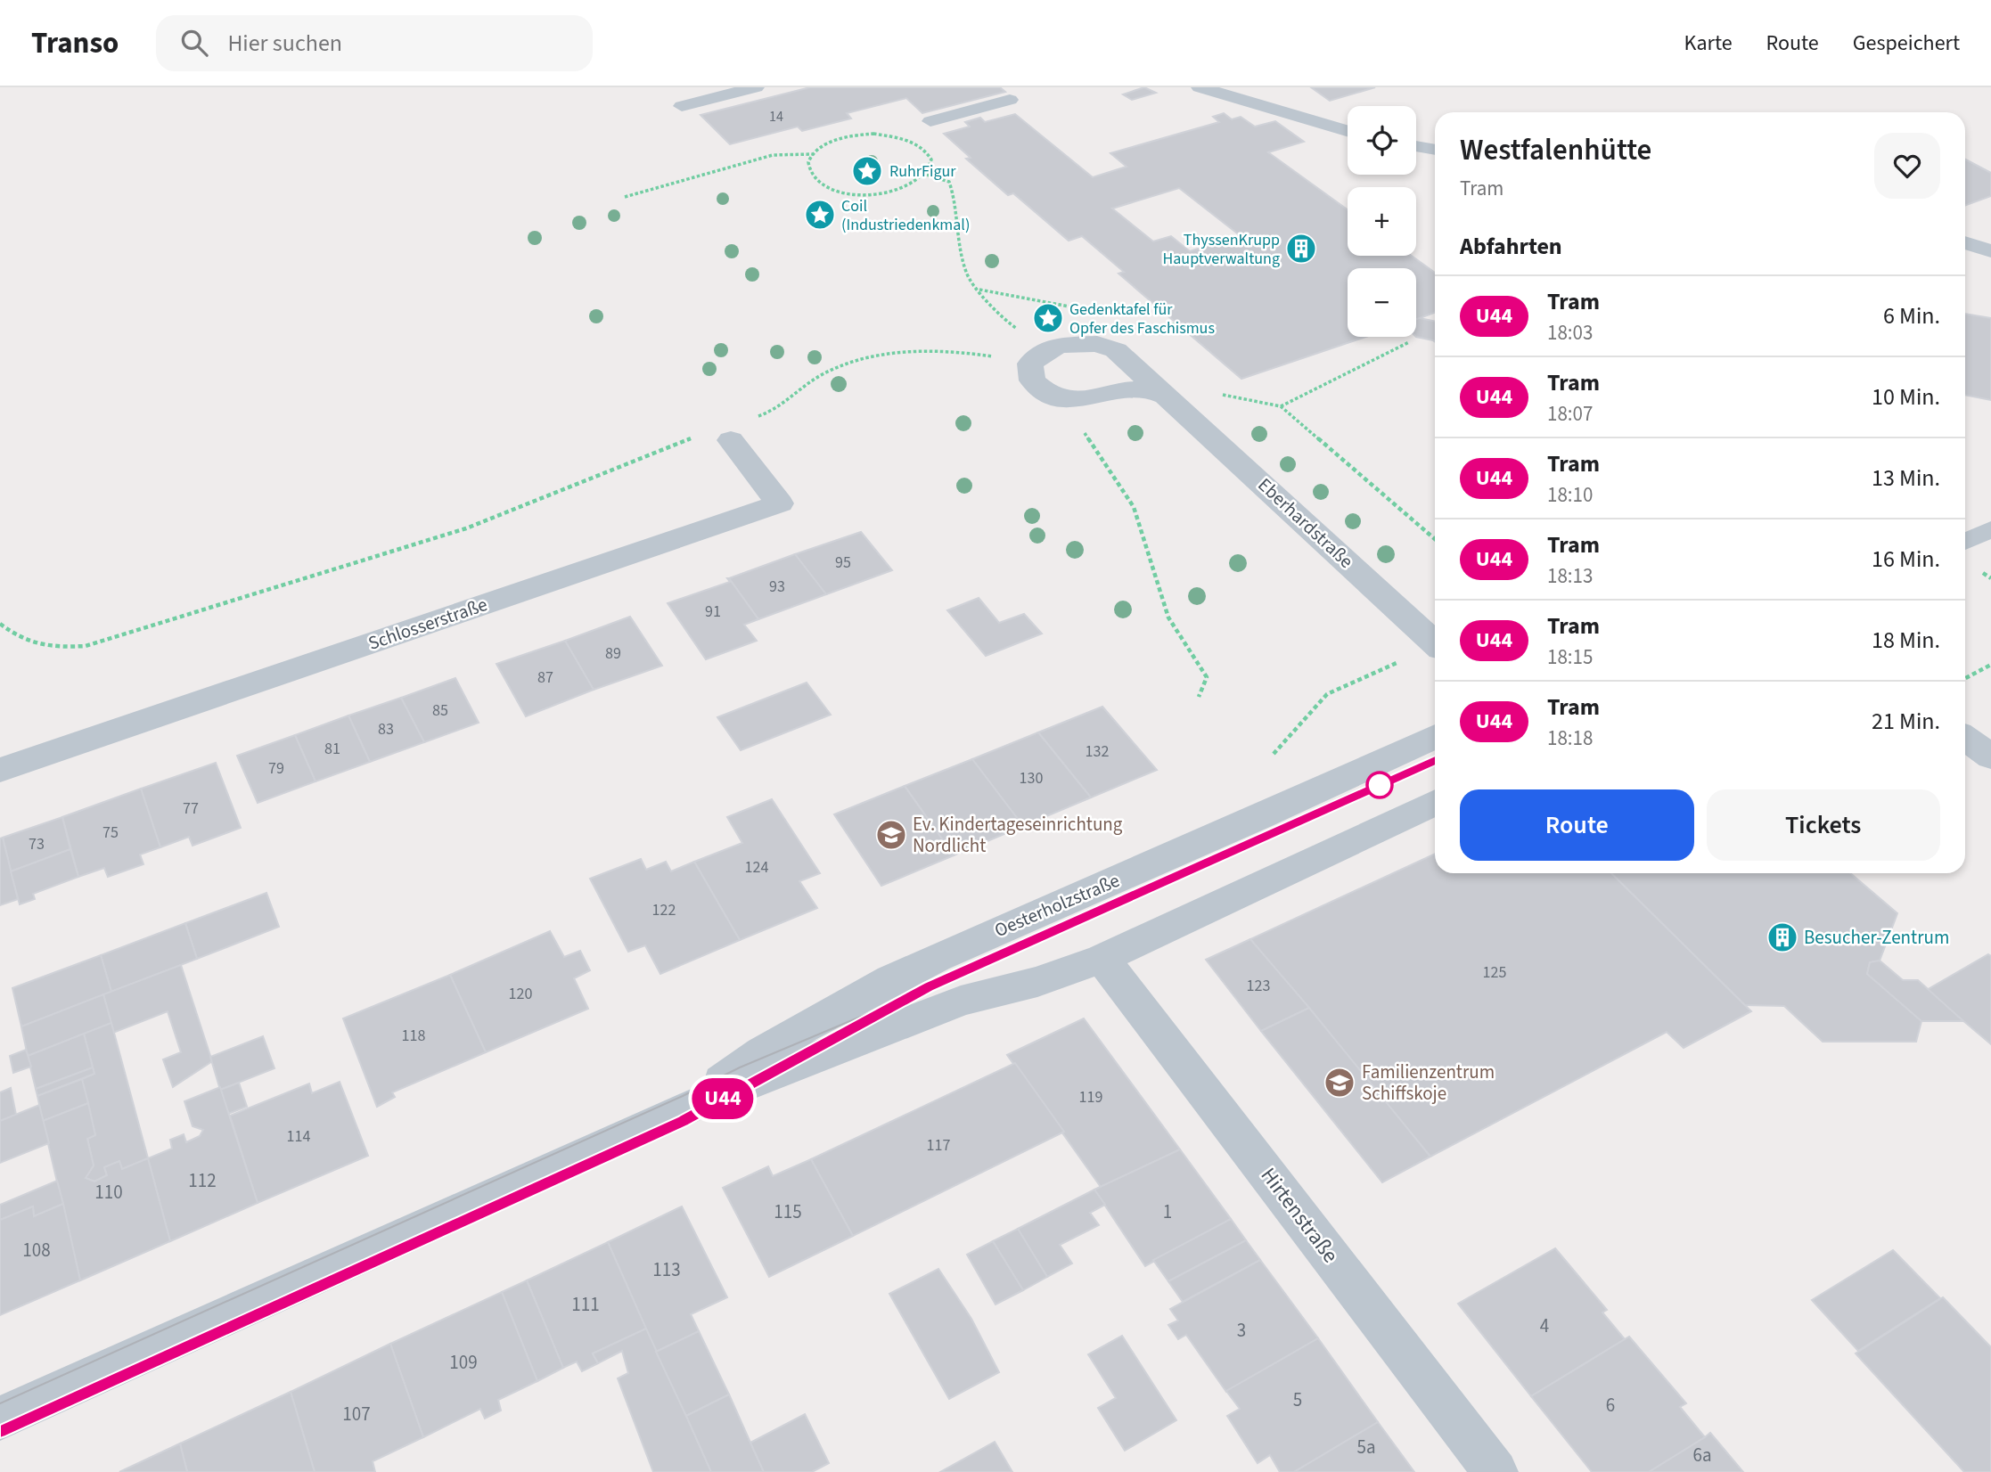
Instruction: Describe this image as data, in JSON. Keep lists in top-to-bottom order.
{
  "streets": {
    "street": [
      "Eberhardstraße",
      "Schlosserstraße",
      "Oesterholzstraße",
      "Hirtenstraße"
    ]
  },
  "crossings": [
    ["Oesterholzstraße", "Hirtenstraße"]
  ],
  "places": {
    "place": ["RuhrFigur", "Coil (Industriedenkmal)", "Gedenktafel für Opfer des Faschismus"],
    "building": ["ThyssenKrupp Hauptverwaltung", "Besucher-Zentrum"],
    "school or university": ["Ev. Kindertageseinrichtung Nordlicht", "Familienzentrum Schiffskoje"]
  },
  "lines": ["tram line U44"],
  "house_numbers": [
    "14",
    "95",
    "93",
    "91",
    "89",
    "87",
    "85",
    "83",
    "81",
    "132",
    "79",
    "130",
    "77",
    "75",
    "73",
    "124",
    "122",
    "125",
    "123",
    "120",
    "118",
    "119",
    "114",
    "117",
    "112",
    "110",
    "115",
    "1",
    "108",
    "113",
    "111",
    "4",
    "3",
    "109",
    "5",
    "6",
    "107",
    "5a",
    "6a"
  ],
  "page": {
    "header": "Transo",
    "search": "Hier suchen",
    "nav": ["Karte", "Route", "Gespeichert"],
    "on_map": "U44",
    "map_buttons": ["+", "−"],
    "heading": [
      ["Westfalenhütte", "Tram"],
      "Abfahrten"
    ],
    "list": [
      {
        "mark": "U44",
        "name": "Tram",
        "note": "18:03",
        "value": "6 Min."
      },
      {
        "mark": "U44",
        "name": "Tram",
        "note": "18:07",
        "value": "10 Min."
      },
      {
        "mark": "U44",
        "name": "Tram",
        "note": "18:10",
        "value": "13 Min."
      },
      {
        "mark": "U44",
        "name": "Tram",
        "note": "18:13",
        "value": "16 Min."
      },
      {
        "mark": "U44",
        "name": "Tram",
        "note": "18:15",
        "value": "18 Min."
      },
      {
        "mark": "U44",
        "name": "Tram",
        "note": "18:18",
        "value": "21 Min."
      }
    ],
    "buttons": ["Route", "Tickets"]
  }
}
